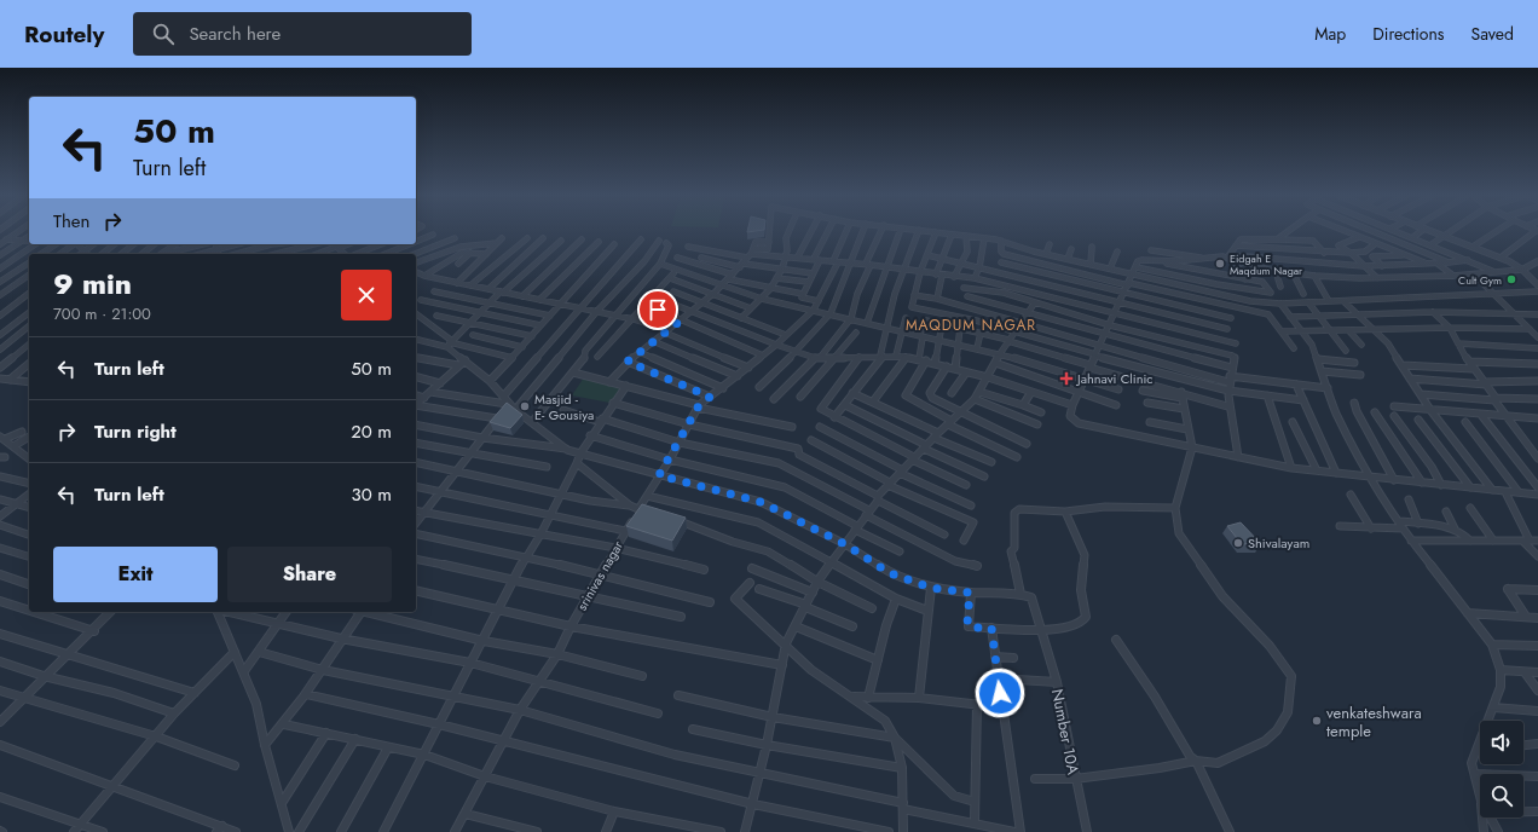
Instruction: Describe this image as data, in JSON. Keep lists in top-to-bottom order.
{
  "streets": {
    "street": ["srinivas nagar", "Number 10A"]
  },
  "districts": ["MAQDUM NAGAR"],
  "places": {
    "other": [
      "Eidgah E Maqdum Nagar",
      "Cult Gym",
      "Masjid - E- Gousiya",
      "Shivalayam",
      "venkateshwara temple"
    ],
    "health": ["Jahnavi Clinic"]
  },
  "page": {
    "header": "Routely",
    "search": "Search here",
    "nav": ["Map", "Directions", "Saved"],
    "turn": ["50 m", "Turn left"],
    "then": "Then",
    "heading": ["9 min", "700 m · 21:00"],
    "list": [
      {
        "name": "Turn left",
        "value": "50 m"
      },
      {
        "name": "Turn right",
        "value": "20 m"
      },
      {
        "name": "Turn left",
        "value": "30 m"
      }
    ],
    "buttons": ["Exit", "Share"]
  }
}
